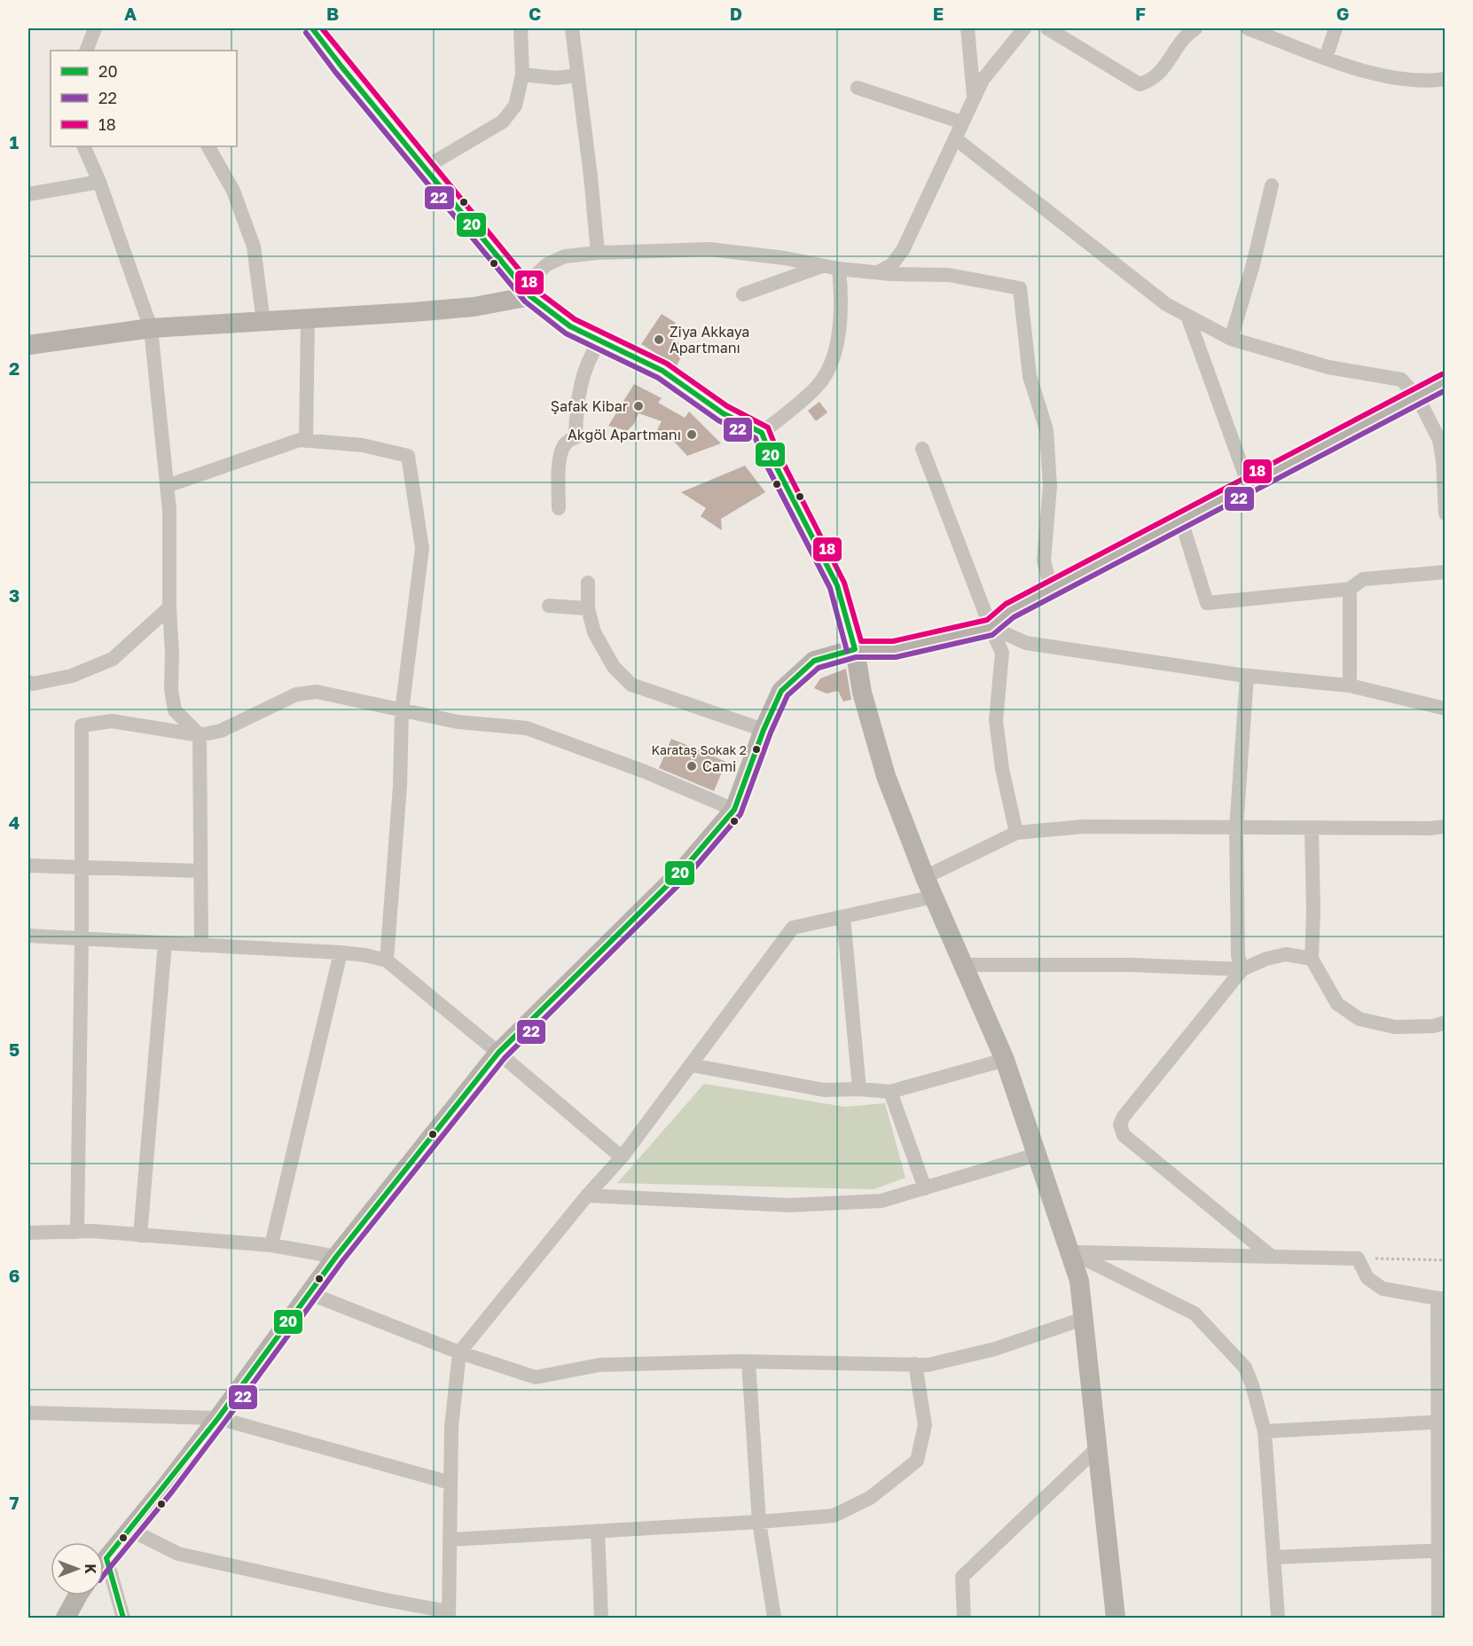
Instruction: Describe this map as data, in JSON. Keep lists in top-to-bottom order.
{
  "places": [
    "Ziya Akkaya Apartmanı",
    "Şafak Kibar",
    "Akgöl Apartmanı",
    "Karataş Sokak 2",
    "Cami"
  ],
  "lines": ["transit line 20", "transit line 18", "transit line 22"],
  "legend": ["20", "22", "18"],
  "north": "right",
  "grid": {
    "columns": [
      "A",
      "B",
      "C",
      "D",
      "E",
      "F",
      "G"
    ],
    "rows": [
      "1",
      "2",
      "3",
      "4",
      "5",
      "6",
      "7"
    ]
  }
}
